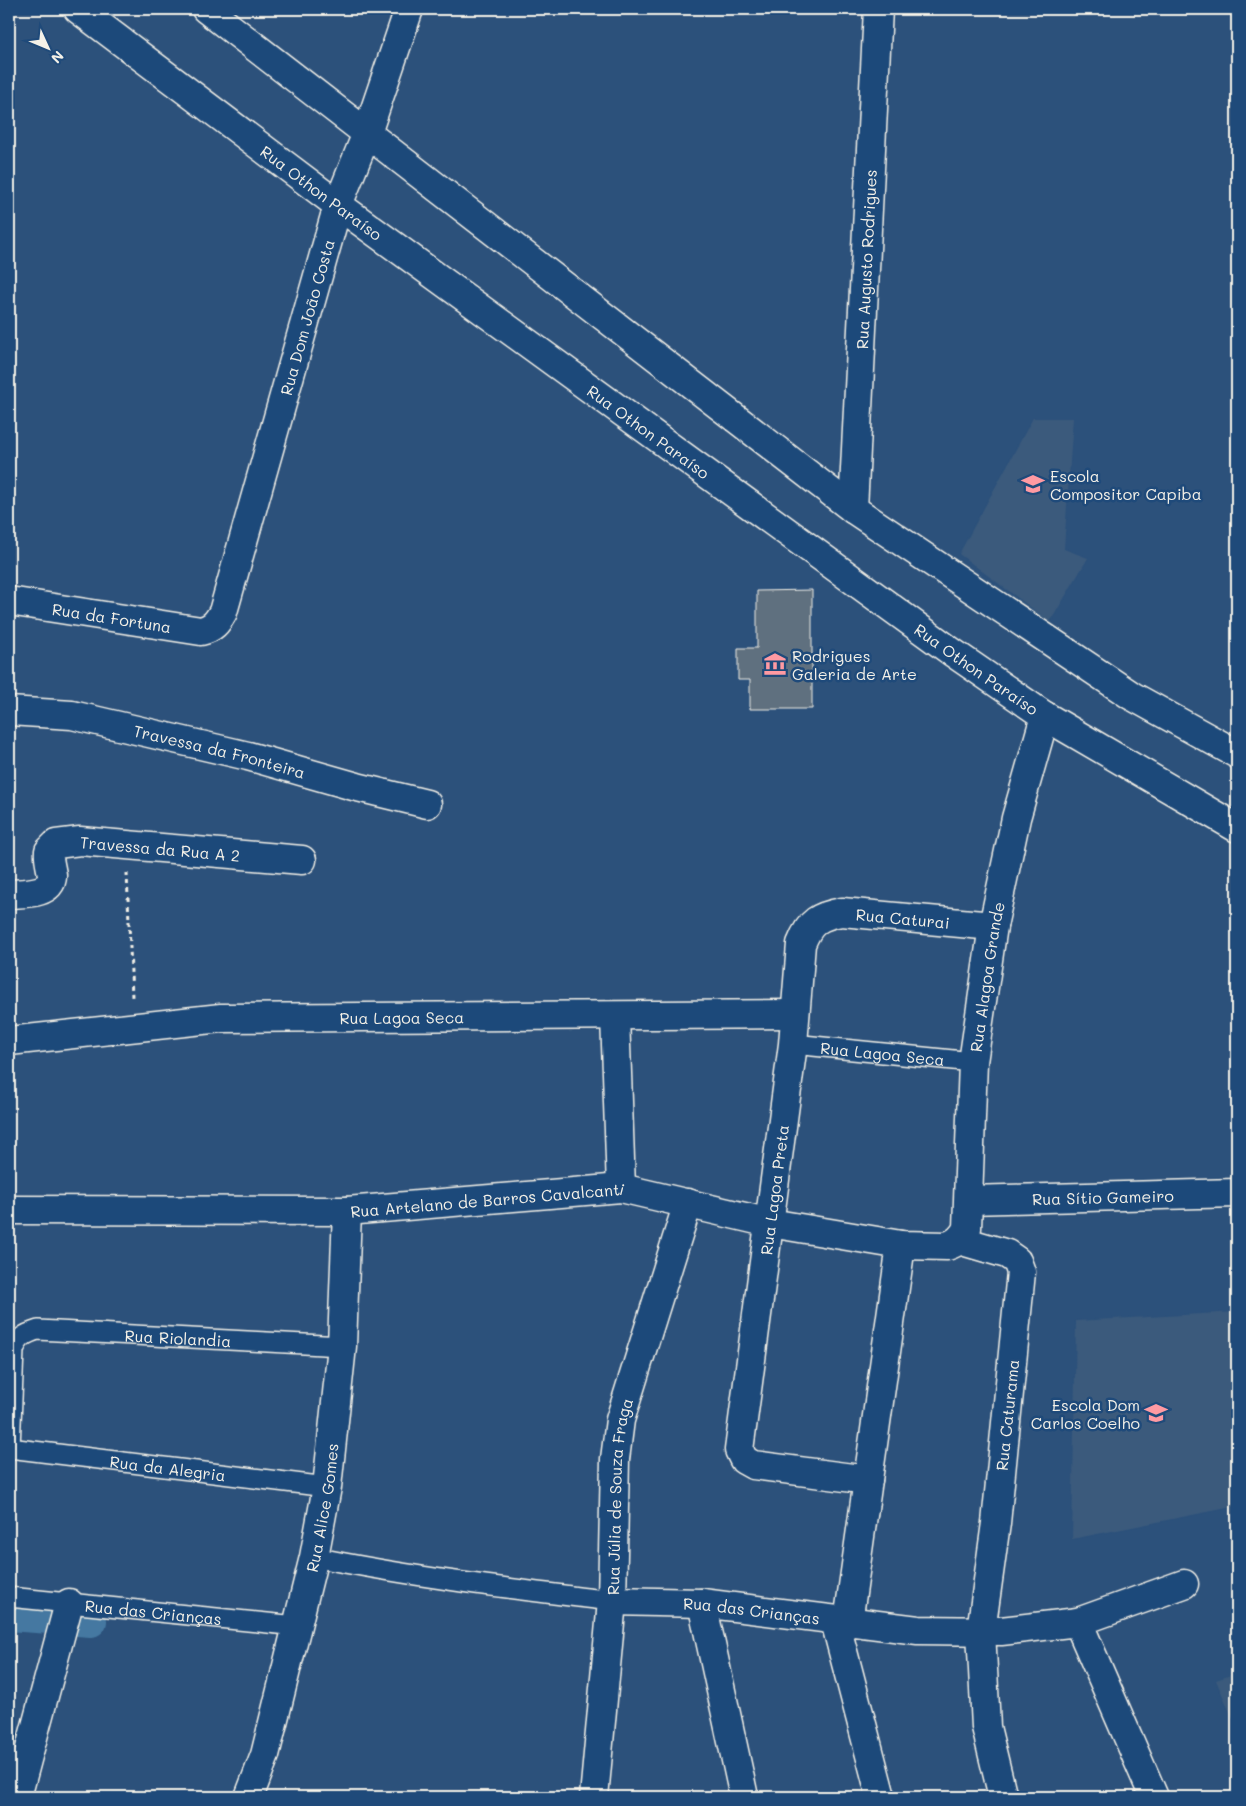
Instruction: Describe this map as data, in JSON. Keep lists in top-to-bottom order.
{
  "streets": {
    "street": [
      "Rua Othon Paraíso",
      "Rua Augusto Rodrigues",
      "Rua Dom João Costa",
      "Rua da Fortuna",
      "Travessa da Fronteira",
      "Travessa da Rua A 2",
      "Rua Caturai",
      "Rua Alagoa Grande",
      "Rua Lagoa Seca",
      "Rua Lagoa Preta",
      "Rua Sítio Gameiro",
      "Rua Artelano de Barros Cavalcanti",
      "Rua Caturama",
      "Rua Júlia de Souza Fraga",
      "Rua Alice Gomes",
      "Rua das Crianças"
    ],
    "lane": ["Rua Riolandia", "Rua da Alegria"]
  },
  "crossings": [
    ["Rua Othon Paraíso", "Rua Dom João Costa"],
    ["Rua Othon Paraíso", "Rua Alagoa Grande"],
    ["Rua Dom João Costa", "Rua da Fortuna"],
    ["Rua Caturai", "Rua Alagoa Grande"],
    ["Rua Caturai", "Rua Lagoa Preta"],
    ["Rua Alagoa Grande", "Rua Lagoa Seca"],
    ["Rua Alagoa Grande", "Rua Sítio Gameiro"],
    ["Rua Alagoa Grande", "Rua Artelano de Barros Cavalcanti"],
    ["Rua Alagoa Grande", "Rua Caturama"],
    ["Rua Lagoa Seca", "Rua Lagoa Preta"],
    ["Rua Lagoa Preta", "Rua Artelano de Barros Cavalcanti"],
    ["Rua Artelano de Barros Cavalcanti", "Rua Caturama"],
    ["Rua Artelano de Barros Cavalcanti", "Rua Júlia de Souza Fraga"],
    ["Rua Artelano de Barros Cavalcanti", "Rua Alice Gomes"],
    ["Rua Riolandia", "Rua da Alegria"],
    ["Rua Riolandia", "Rua Alice Gomes"],
    ["Rua Caturama", "Rua das Crianças"],
    ["Rua da Alegria", "Rua Alice Gomes"],
    ["Rua Júlia de Souza Fraga", "Rua das Crianças"],
    ["Rua Alice Gomes", "Rua das Crianças"]
  ],
  "places": {
    "school or university": ["Escola Compositor Capiba", "Escola Dom Carlos Coelho"],
    "museum": ["Rodrigues Galeria de Arte"]
  },
  "north": "bottom right"
}
